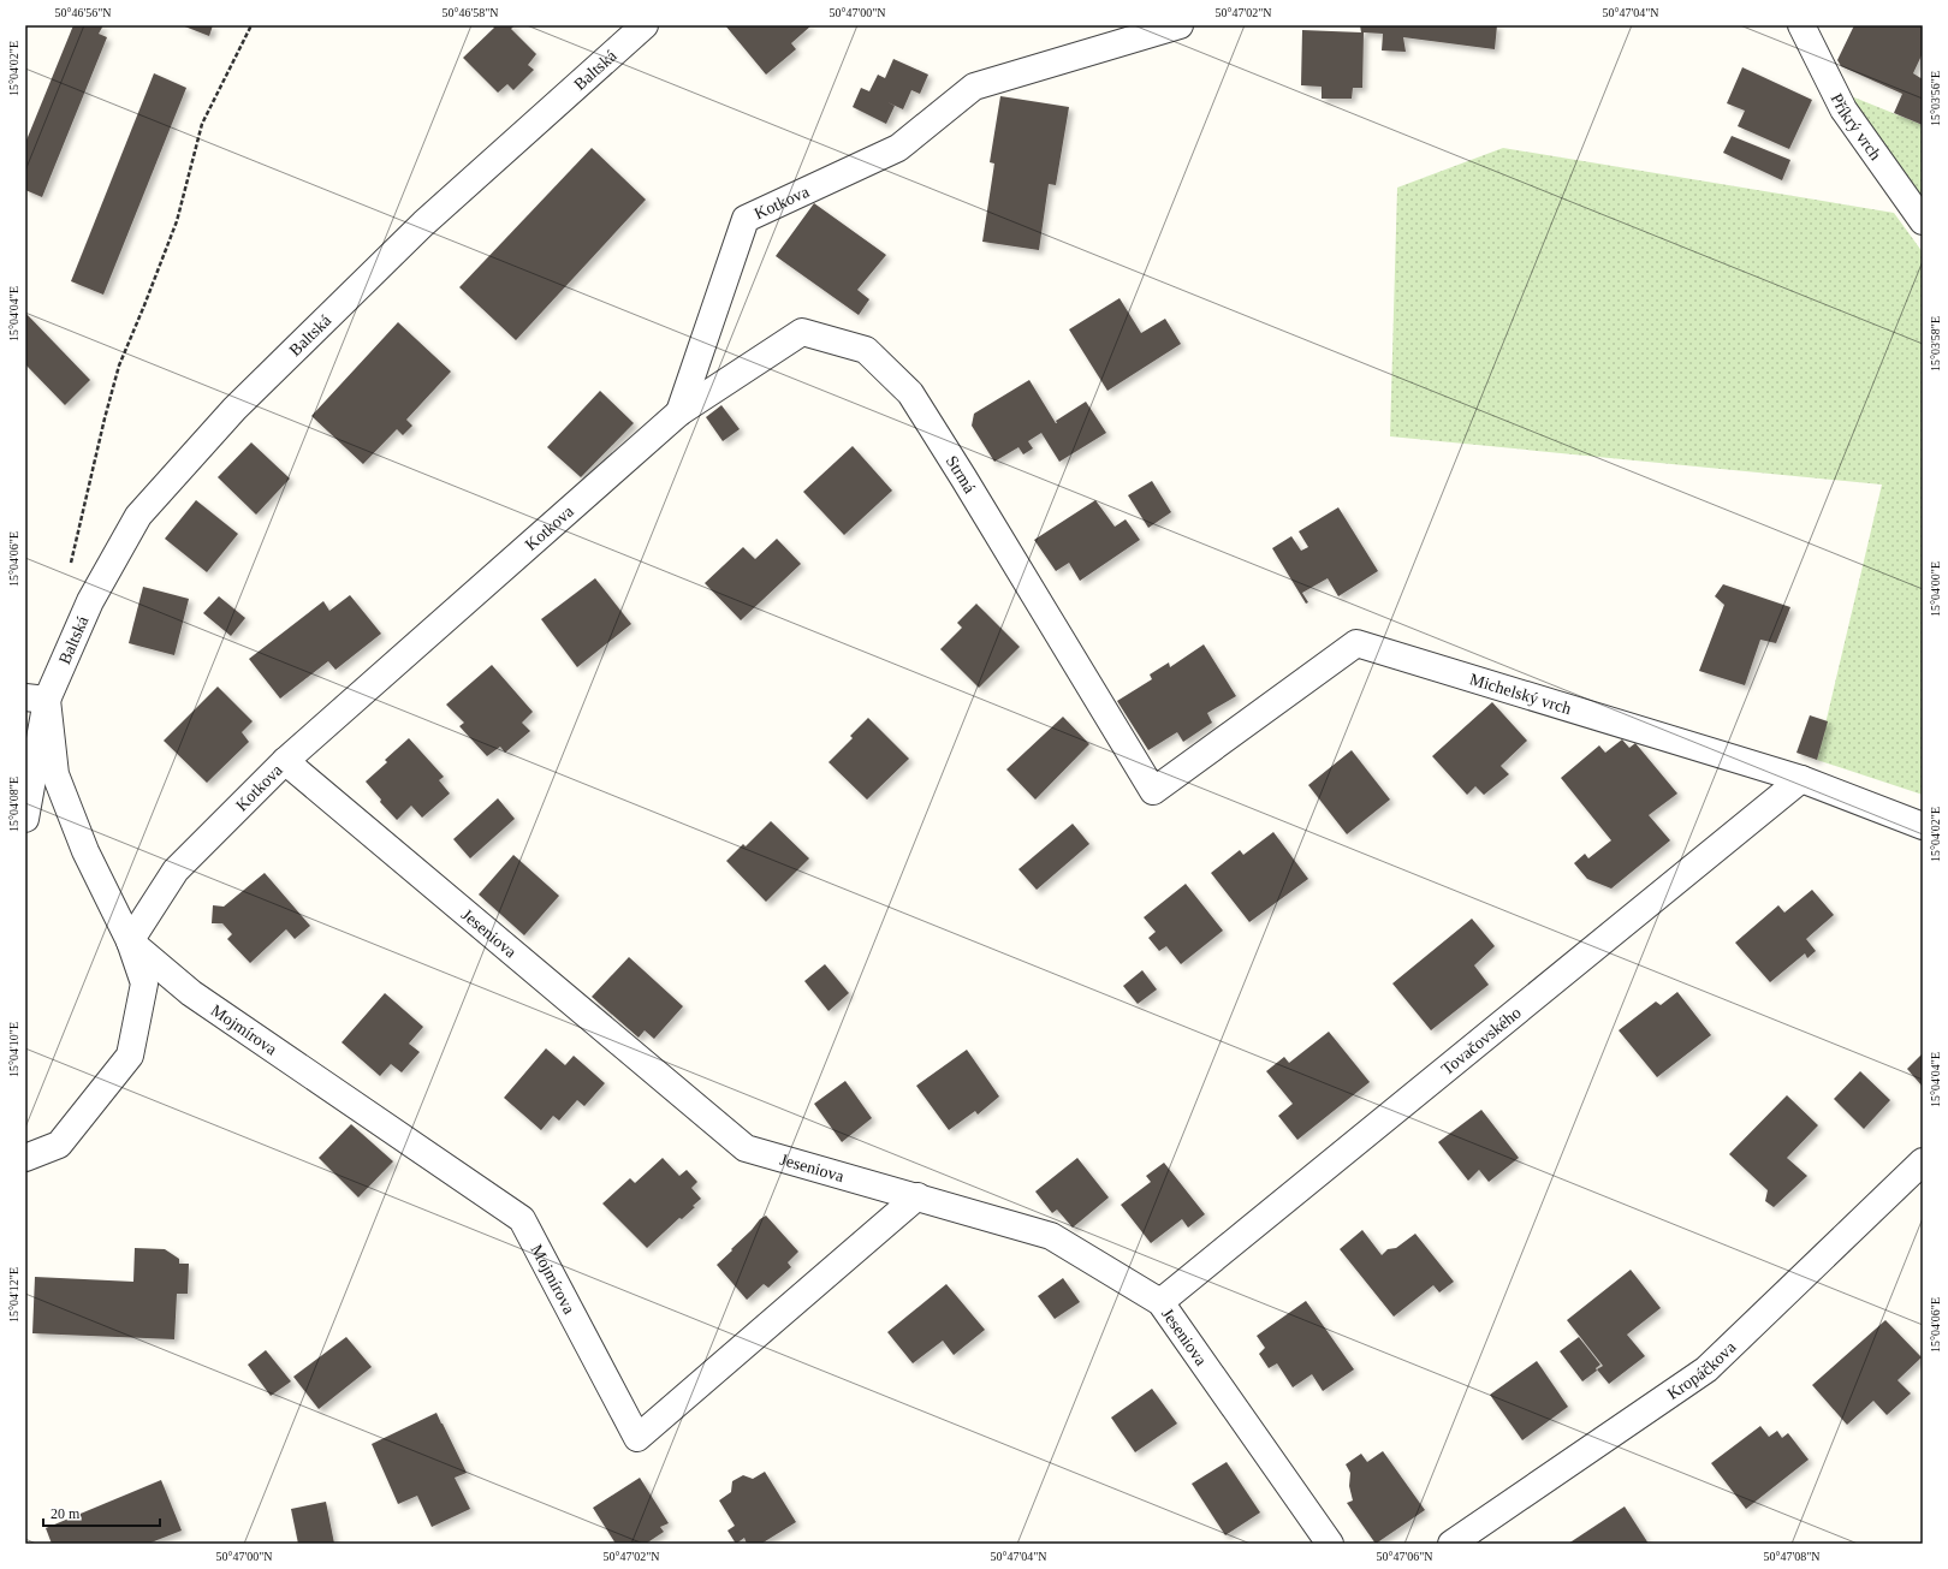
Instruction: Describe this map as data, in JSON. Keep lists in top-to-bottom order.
{
  "streets": {
    "street": [
      "Baltská",
      "Příkrý vrch",
      "Kotkova",
      "Strmá",
      "Michelský vrch",
      "Jeseniova",
      "Mojmírova",
      "Tovačovského",
      "Kropáčkova"
    ]
  },
  "crossings": [
    ["Kotkova", "Strmá"],
    ["Kotkova", "Jeseniova"],
    ["Kotkova", "Mojmírova"],
    ["Strmá", "Michelský vrch"],
    ["Michelský vrch", "Tovačovského"],
    ["Jeseniova", "Mojmírova"],
    ["Jeseniova", "Tovačovského"]
  ],
  "scale_bar": "20 m",
  "coordinates": [
    "50°46'56\"N",
    "50°46'58\"N",
    "50°47'00\"N",
    "50°47'02\"N",
    "50°47'04\"N",
    "15°04'02\"E",
    "15°03'56\"E",
    "15°04'04\"E",
    "15°03'58\"E",
    "15°04'06\"E",
    "15°04'00\"E",
    "15°04'08\"E",
    "15°04'10\"E",
    "15°04'12\"E",
    "50°47'06\"N",
    "50°47'08\"N"
  ]
}
